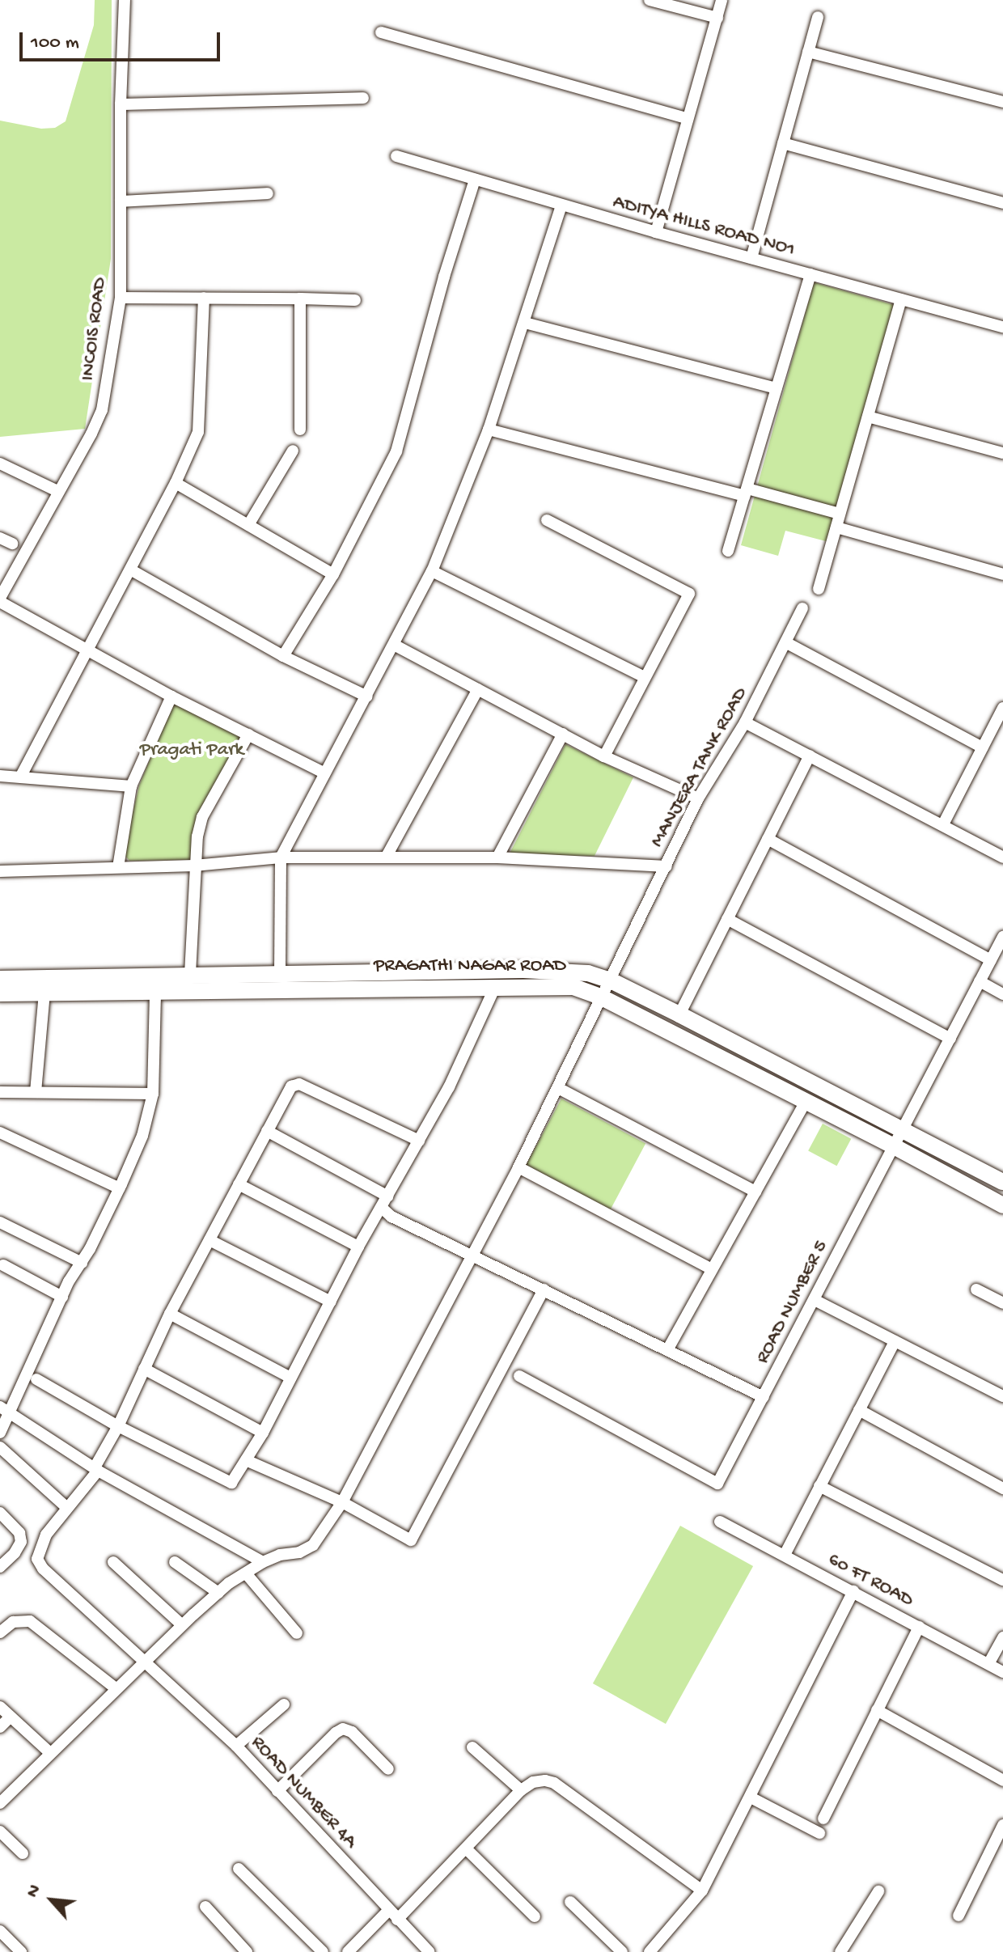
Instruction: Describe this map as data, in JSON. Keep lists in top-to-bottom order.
{
  "streets": {
    "main road": ["PRAGATHI NAGAR ROAD"],
    "street": [
      "ADITYA HILLS ROAD NO1",
      "INCOIS ROAD",
      "MANJERA TANK ROAD",
      "ROAD NUMBER 5",
      "60 FT ROAD",
      "ROAD NUMBER 4A"
    ]
  },
  "crossings": [
    ["MANJERA TANK ROAD", "PRAGATHI NAGAR ROAD"],
    ["MANJERA TANK ROAD", "ROAD NUMBER 4A"],
    ["PRAGATHI NAGAR ROAD", "ROAD NUMBER 5"]
  ],
  "parks": ["Pragati Park"],
  "scale_bar": "100 m",
  "north": "top left"
}
